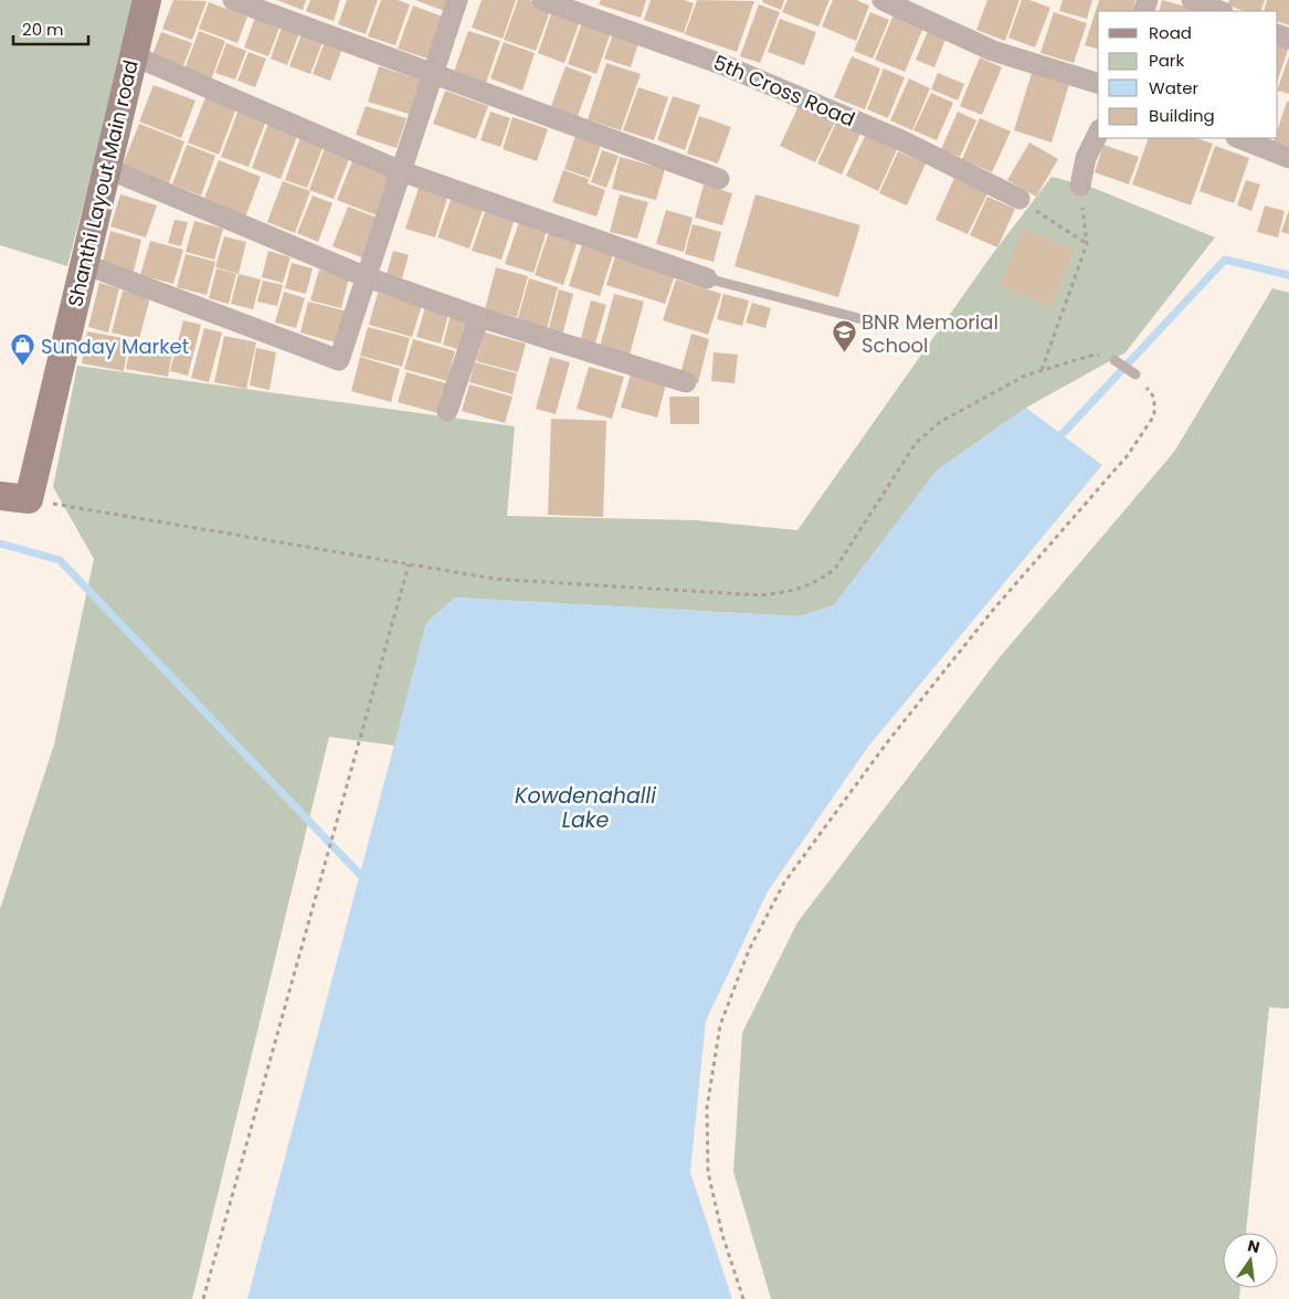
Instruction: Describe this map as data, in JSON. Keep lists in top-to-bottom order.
{
  "streets": {
    "street": ["5th Cross Road", "Shanthi Layout Main road"]
  },
  "water": ["Kowdenahalli Lake"],
  "places": {
    "school or university": ["BNR Memorial School"],
    "shop": ["Sunday Market"]
  },
  "legend": [
    "Road",
    "Park",
    "Water",
    "Building"
  ],
  "scale_bar": "20 m",
  "north": "top"
}
